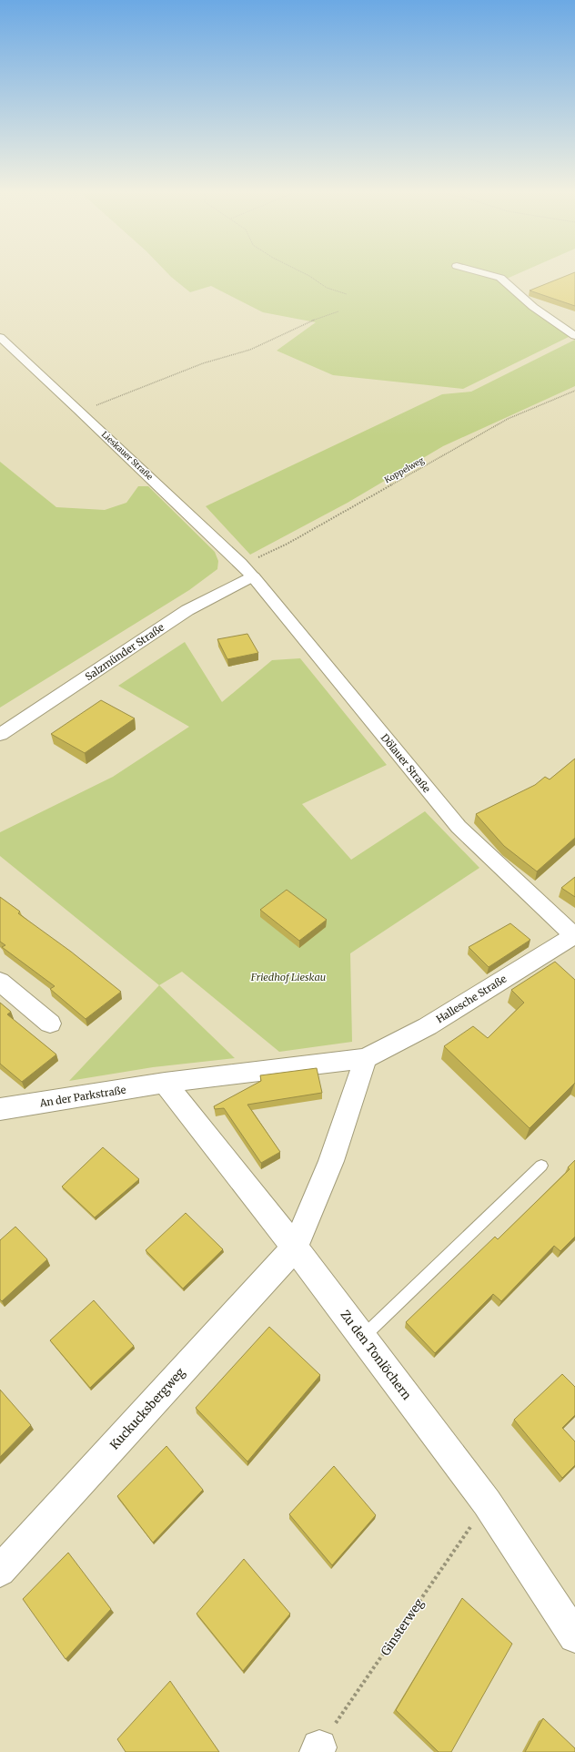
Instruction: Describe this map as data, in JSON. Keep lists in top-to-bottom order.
{
  "streets": {
    "street": [
      "Lieskauer Straße",
      "Salzmünder Straße",
      "Dölauer Straße",
      "Hallesche Straße",
      "An der Parkstraße",
      "Zu den Tonlöchern",
      "Kuckucksbergweg"
    ],
    "path": ["Koppelweg", "Ginsterweg"]
  },
  "crossings": [
    ["Lieskauer Straße", "Koppelweg"],
    ["Lieskauer Straße", "Salzmünder Straße"],
    ["Lieskauer Straße", "Dölauer Straße"],
    ["Salzmünder Straße", "Dölauer Straße"],
    ["Dölauer Straße", "Hallesche Straße"],
    ["Hallesche Straße", "An der Parkstraße"],
    ["Hallesche Straße", "Zu den Tonlöchern"],
    ["An der Parkstraße", "Zu den Tonlöchern"],
    ["Zu den Tonlöchern", "Kuckucksbergweg"],
    ["Zu den Tonlöchern", "Ginsterweg"]
  ],
  "parks": ["Friedhof Lieskau"]
}
